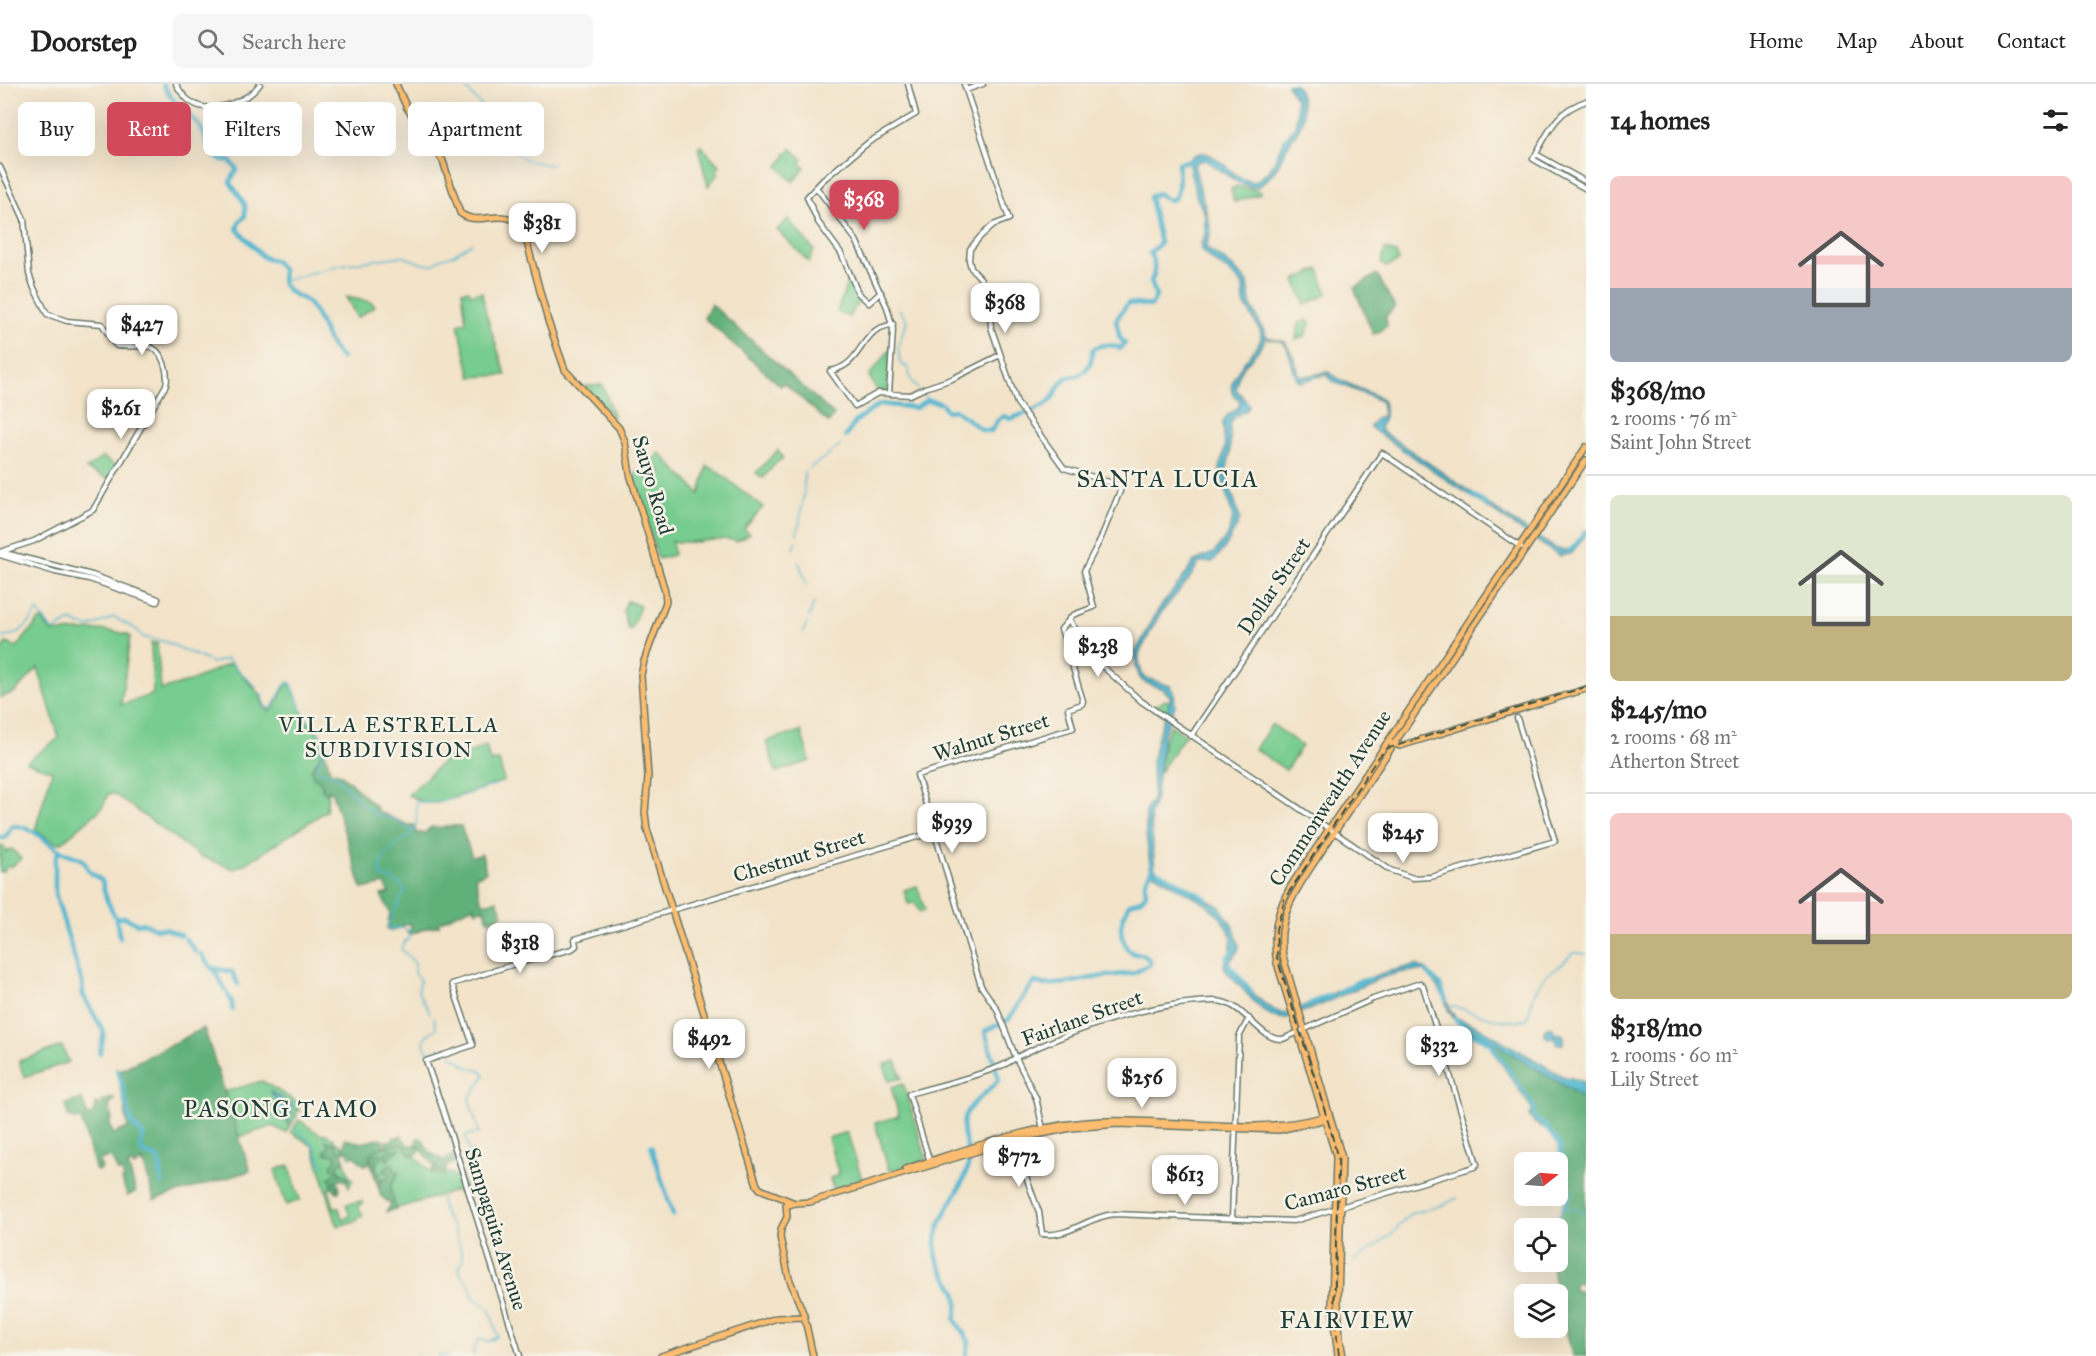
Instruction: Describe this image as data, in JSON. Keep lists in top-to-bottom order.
{
  "streets": {
    "main road": ["Sauyo Road", "Commonwealth Avenue"],
    "street": [
      "Dollar Street",
      "Walnut Street",
      "Chestnut Street",
      "Fairlane Street",
      "Camaro Street",
      "Sampaguita Avenue"
    ]
  },
  "crossings": [
    ["Sauyo Road", "Chestnut Street"],
    ["Dollar Street", "Commonwealth Avenue"],
    ["Walnut Street", "Chestnut Street"],
    ["Commonwealth Avenue", "Fairlane Street"],
    ["Commonwealth Avenue", "Camaro Street"],
    ["Chestnut Street", "Sampaguita Avenue"],
    ["Fairlane Street", "Camaro Street"]
  ],
  "districts": [
    "SANTA LUCIA",
    "VILLA ESTRELLA SUBDIVISION",
    "PASONG TAMO",
    "FAIRVIEW"
  ],
  "north": "right",
  "page": {
    "header": "Doorstep",
    "search": "Search here",
    "nav": [
      "Home",
      "Map",
      "About",
      "Contact"
    ],
    "heading": "14 homes",
    "chip": [
      "Buy",
      "Rent",
      "Filters",
      "New",
      "Apartment"
    ],
    "list": [
      {
        "name": "$368/mo",
        "note": "2 rooms · 76 m² · Saint John Street"
      },
      {
        "name": "$245/mo",
        "note": "2 rooms · 68 m² · Atherton Street"
      },
      {
        "name": "$318/mo",
        "note": "2 rooms · 60 m² · Lily Street"
      }
    ],
    "price": [
      "$368",
      "$381",
      "$368",
      "$427",
      "$261",
      "$238",
      "$939",
      "$245",
      "$318",
      "$492",
      "$332",
      "$256",
      "$772",
      "$613"
    ]
  }
}
